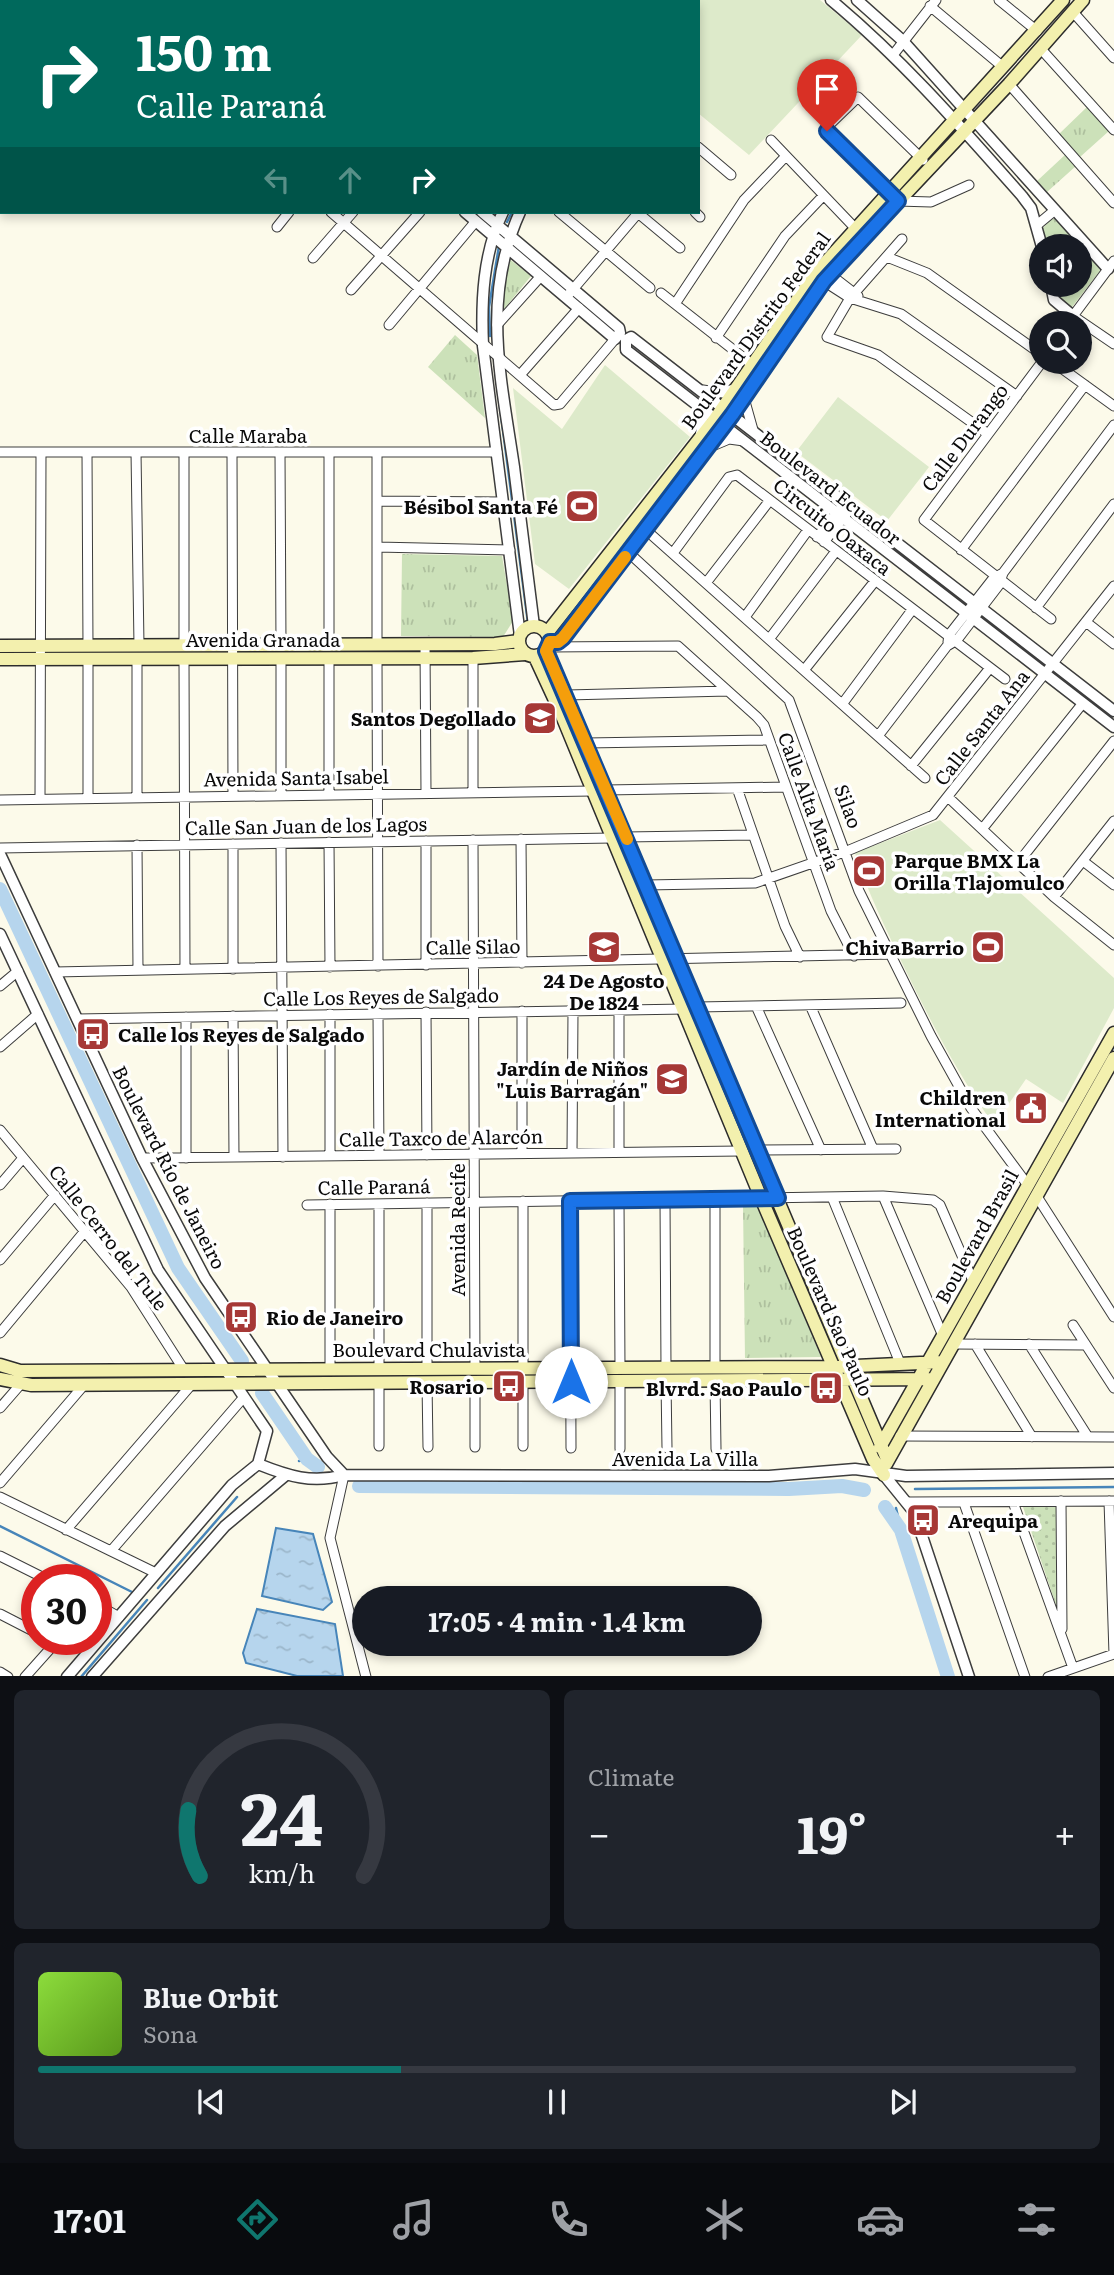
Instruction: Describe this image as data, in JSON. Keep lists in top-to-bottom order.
{
  "streets": {
    "main road": [
      "Boulevard Distrito Federal",
      "Avenida Granada",
      "Boulevard Brasil",
      "Boulevard Sao Paulo",
      "Boulevard Chulavista"
    ],
    "street": [
      "Calle Maraba",
      "Calle Durango",
      "Boulevard Ecuador",
      "Circuito Oaxaca",
      "Calle Santa Ana",
      "Avenida Santa Isabel",
      "Calle Alta María",
      "Silao",
      "Calle San Juan de los Lagos",
      "Calle Silao",
      "Calle Los Reyes de Salgado",
      "Calle Taxco de Alarcón",
      "Boulevard Río de Janeiro",
      "Calle Paraná",
      "Avenida Recife",
      "Calle Cerro del Tule",
      "Avenida La Villa"
    ]
  },
  "crossings": [
    ["Boulevard Distrito Federal", "Boulevard Ecuador"],
    ["Boulevard Distrito Federal", "Avenida Granada"],
    ["Boulevard Distrito Federal", "Calle Alta María"],
    ["Boulevard Distrito Federal", "Silao"],
    ["Boulevard Distrito Federal", "Boulevard Sao Paulo"],
    ["Boulevard Ecuador", "Calle Santa Ana"],
    ["Avenida Granada", "Calle Alta María"],
    ["Avenida Granada", "Boulevard Sao Paulo"],
    ["Calle Santa Ana", "Calle Alta María"],
    ["Calle Santa Ana", "Silao"],
    ["Calle Santa Ana", "Boulevard Sao Paulo"],
    ["Avenida Santa Isabel", "Boulevard Sao Paulo"],
    ["Calle Alta María", "Calle Silao"],
    ["Calle Alta María", "Boulevard Sao Paulo"],
    ["Silao", "Calle Silao"],
    ["Silao", "Boulevard Brasil"],
    ["Calle San Juan de los Lagos", "Avenida Recife"],
    ["Calle San Juan de los Lagos", "Boulevard Sao Paulo"],
    ["Calle Silao", "Boulevard Río de Janeiro"],
    ["Calle Silao", "Avenida Recife"],
    ["Calle Silao", "Boulevard Sao Paulo"],
    ["Calle Los Reyes de Salgado", "Boulevard Río de Janeiro"],
    ["Calle Los Reyes de Salgado", "Avenida Recife"],
    ["Calle Los Reyes de Salgado", "Boulevard Sao Paulo"],
    ["Calle Taxco de Alarcón", "Boulevard Río de Janeiro"],
    ["Calle Taxco de Alarcón", "Avenida Recife"],
    ["Calle Taxco de Alarcón", "Boulevard Sao Paulo"],
    ["Boulevard Río de Janeiro", "Boulevard Chulavista"],
    ["Boulevard Río de Janeiro", "Avenida La Villa"],
    ["Calle Paraná", "Avenida Recife"],
    ["Calle Paraná", "Boulevard Brasil"],
    ["Calle Paraná", "Boulevard Sao Paulo"],
    ["Avenida Recife", "Boulevard Chulavista"],
    ["Boulevard Brasil", "Boulevard Sao Paulo"],
    ["Boulevard Brasil", "Boulevard Chulavista"],
    ["Boulevard Brasil", "Avenida La Villa"],
    ["Calle Cerro del Tule", "Boulevard Chulavista"],
    ["Boulevard Sao Paulo", "Boulevard Chulavista"],
    ["Boulevard Sao Paulo", "Avenida La Villa"]
  ],
  "places": {
    "sports": ["Bésibol Santa Fé", "Parque BMX La Orilla Tlajomulco", "ChivaBarrio"],
    "school or university": ["Santos Degollado", "24 De Agosto De 1824", "Jardín de Niños \"Luis Barragán\""],
    "bus stop": [
      "Calle los Reyes de Salgado",
      "Rio de Janeiro",
      "Rosario",
      "Blvrd. Sao Paulo",
      "Arequipa"
    ],
    "public building": ["Children International"]
  },
  "page": {
    "turn": ["150 m", "Calle Paraná"],
    "limit": "30",
    "trip": "17:05 · 4 min · 1.4 km",
    "tile": "Climate",
    "heat": ["−", "19°", "+"],
    "song": ["Blue Orbit", "Sona"],
    "tabs": "17:01",
    "gauge": ["24", "km/h"]
  }
}
